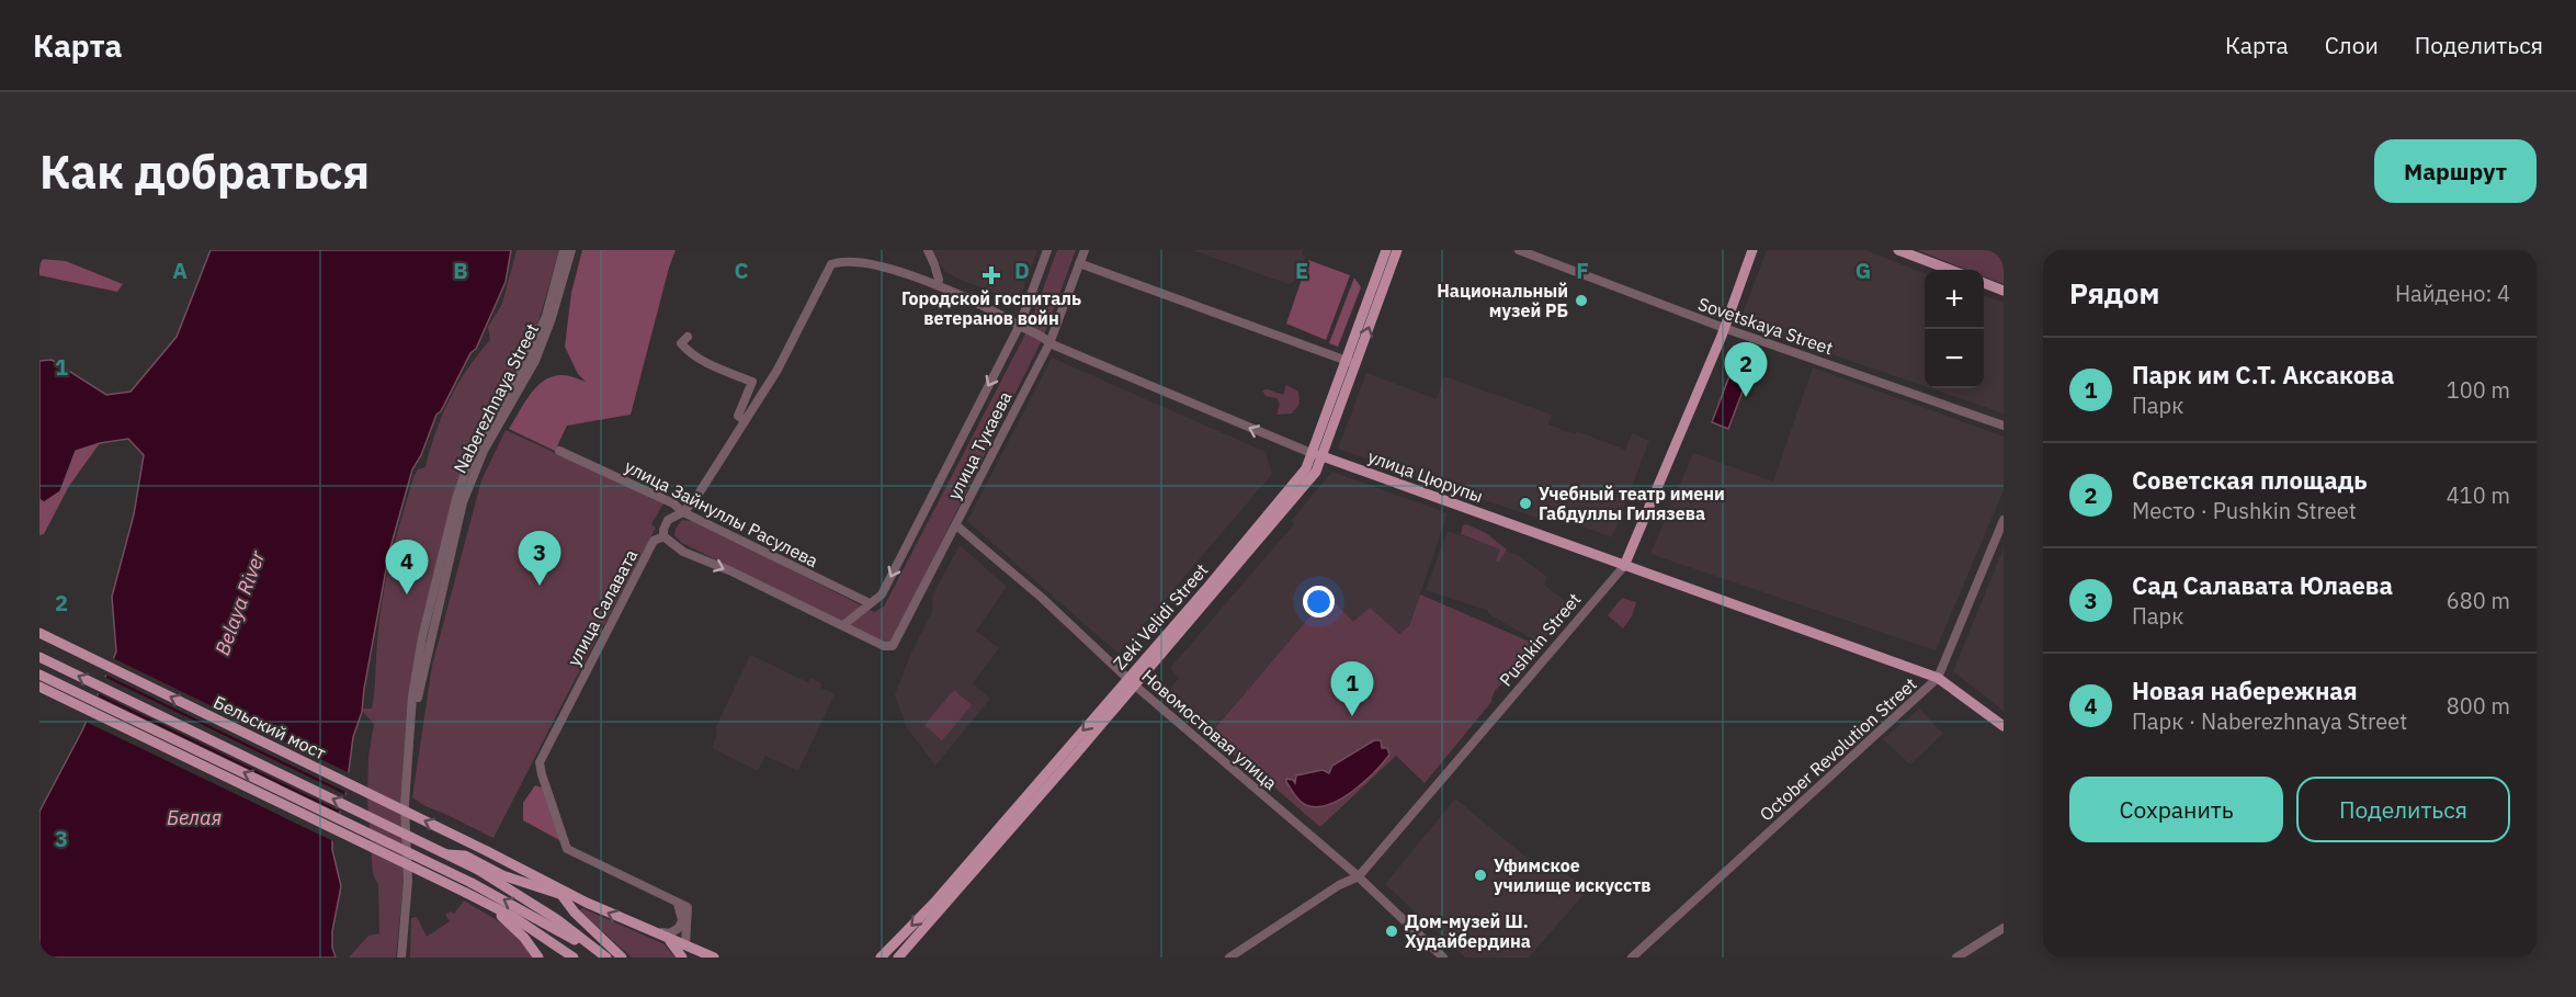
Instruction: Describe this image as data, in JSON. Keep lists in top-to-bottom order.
{
  "streets": {
    "main road": [
      "улица Цюрупы",
      "Zeki Velidi Street",
      "Pushkin Street",
      "Бельский мост"
    ],
    "street": [
      "Sovetskaya Street",
      "Naberezhnaya Street",
      "улица Тукаева",
      "улица Зайнуллы Расулева",
      "улица Салавата",
      "Новомостовая улица",
      "October Revolution Street"
    ]
  },
  "crossings": [
    ["Sovetskaya Street", "Pushkin Street"],
    ["улица Тукаева", "улица Цюрупы"],
    ["улица Тукаева", "улица Зайнуллы Расулева"],
    ["улица Тукаева", "Новомостовая улица"],
    ["улица Цюрупы", "улица Салавата"],
    ["улица Цюрупы", "Zeki Velidi Street"],
    ["улица Цюрупы", "Pushkin Street"],
    ["улица Цюрупы", "October Revolution Street"],
    ["улица Зайнуллы Расулева", "улица Салавата"],
    ["Zeki Velidi Street", "Новомостовая улица"],
    ["Pushkin Street", "Новомостовая улица"]
  ],
  "water": ["Belaya River", "Белая"],
  "places": {
    "health": ["Городской госпиталь ветеранов войн"],
    "other": [
      "Национальный музей РБ",
      "Учебный театр имени Габдуллы Гилязева",
      "Уфимское училище искусств",
      "Дом-музей Ш. Худайбердина"
    ]
  },
  "page": {
    "header": "Карта",
    "nav": ["Карта", "Слои", "Поделиться"],
    "buttons": [
      "Маршрут",
      ["Сохранить", "Поделиться"]
    ],
    "title": "Как добраться",
    "heading": ["Рядом", "Найдено: 4"],
    "map_buttons": ["+", "−"],
    "list": [
      {
        "mark": "1",
        "name": "Парк им С.Т. Аксакова",
        "note": "Парк",
        "value": "100 m"
      },
      {
        "mark": "2",
        "name": "Советская площадь",
        "note": "Место · Pushkin Street",
        "value": "410 m"
      },
      {
        "mark": "3",
        "name": "Сад Салавата Юлаева",
        "note": "Парк",
        "value": "680 m"
      },
      {
        "mark": "4",
        "name": "Новая набережная",
        "note": "Парк · Naberezhnaya Street",
        "value": "800 m"
      }
    ],
    "pins": [
      "2",
      "3",
      "4",
      "1"
    ]
  },
  "grid": {
    "columns": [
      "A",
      "B",
      "C",
      "D",
      "E",
      "F",
      "G"
    ],
    "rows": ["1", "2", "3"]
  }
}
